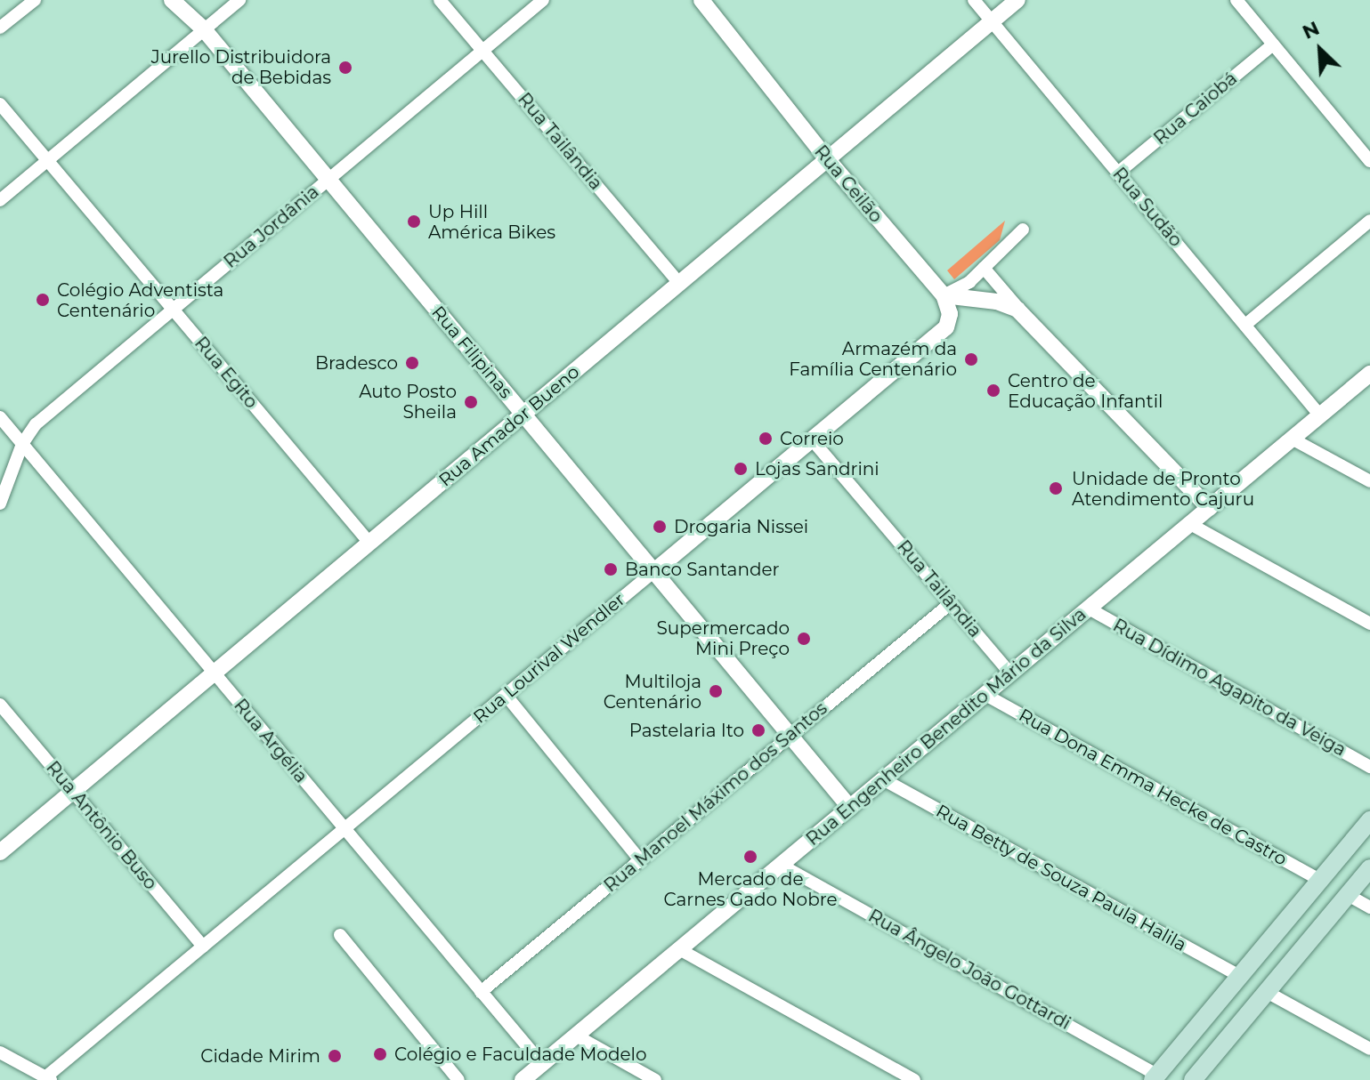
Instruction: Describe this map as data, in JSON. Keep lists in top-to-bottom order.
{
  "streets": {
    "street": [
      "Rua Caiobá",
      "Rua Tailândia",
      "Rua Ceilão",
      "Rua Sudão",
      "Rua Jordânia",
      "Rua Filipinas",
      "Rua Egito",
      "Rua Amador Bueno",
      "Rua Lourival Wendler",
      "Rua Dídimo Agapito da Veiga",
      "Rua Engenheiro Benedito Mário da Silva",
      "Rua Argélia",
      "Rua Dona Emma Hecke de Castro",
      "Rua Manoel Máximo dos Santos",
      "Rua Antônio Buso",
      "Rua Betty de Souza Paula Halila",
      "Rua Ângelo João Gottardi"
    ]
  },
  "crossings": [
    ["Rua Caiobá", "Rua Sudão"],
    ["Rua Tailândia", "Rua Jordânia"],
    ["Rua Tailândia", "Rua Amador Bueno"],
    ["Rua Tailândia", "Rua Lourival Wendler"],
    ["Rua Tailândia", "Rua Engenheiro Benedito Mário da Silva"],
    ["Rua Tailândia", "Rua Manoel Máximo dos Santos"],
    ["Rua Ceilão", "Rua Amador Bueno"],
    ["Rua Ceilão", "Rua Lourival Wendler"],
    ["Rua Sudão", "Rua Amador Bueno"],
    ["Rua Sudão", "Rua Engenheiro Benedito Mário da Silva"],
    ["Rua Jordânia", "Rua Filipinas"],
    ["Rua Jordânia", "Rua Egito"],
    ["Rua Jordânia", "Rua Argélia"],
    ["Rua Filipinas", "Rua Amador Bueno"],
    ["Rua Filipinas", "Rua Lourival Wendler"],
    ["Rua Filipinas", "Rua Engenheiro Benedito Mário da Silva"],
    ["Rua Filipinas", "Rua Manoel Máximo dos Santos"],
    ["Rua Egito", "Rua Amador Bueno"],
    ["Rua Amador Bueno", "Rua Argélia"],
    ["Rua Amador Bueno", "Rua Antônio Buso"],
    ["Rua Lourival Wendler", "Rua Argélia"],
    ["Rua Lourival Wendler", "Rua Antônio Buso"],
    ["Rua Dídimo Agapito da Veiga", "Rua Engenheiro Benedito Mário da Silva"],
    ["Rua Engenheiro Benedito Mário da Silva", "Rua Argélia"],
    ["Rua Engenheiro Benedito Mário da Silva", "Rua Dona Emma Hecke de Castro"],
    ["Rua Engenheiro Benedito Mário da Silva", "Rua Betty de Souza Paula Halila"],
    ["Rua Engenheiro Benedito Mário da Silva", "Rua Ângelo João Gottardi"],
    ["Rua Argélia", "Rua Manoel Máximo dos Santos"]
  ],
  "places": [
    "Jurello Distribuidora de Bebidas",
    "Up Hill América Bikes",
    "Colégio Adventista Centenário",
    "Armazém da Família Centenário",
    "Bradesco",
    "Centro de Educação Infantil",
    "Auto Posto Sheila",
    "Correio",
    "Lojas Sandrini",
    "Unidade de Pronto Atendimento Cajuru",
    "Drogaria Nissei",
    "Banco Santander",
    "Supermercado Mini Preço",
    "Multiloja Centenário",
    "Pastelaria Ito",
    "Mercado de Carnes Gado Nobre",
    "Colégio e Faculdade Modelo",
    "Cidade Mirim"
  ],
  "north": "top left"
}
